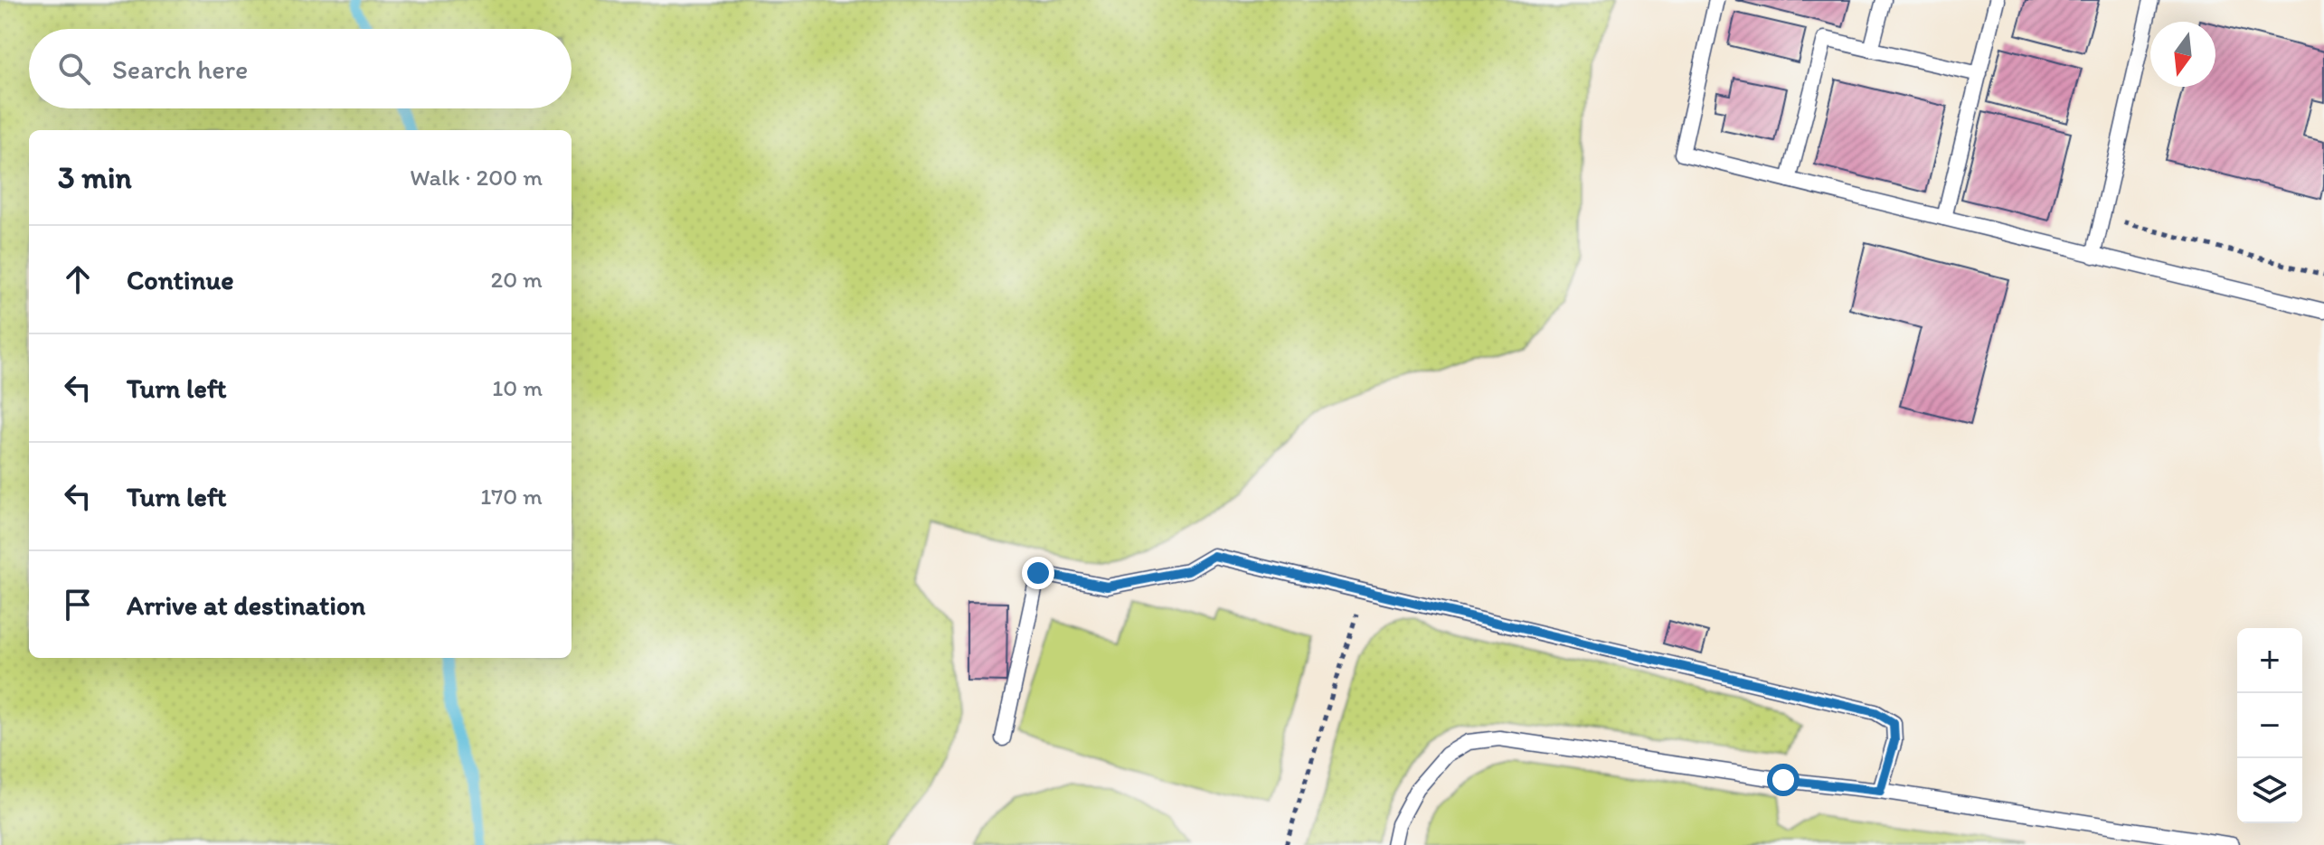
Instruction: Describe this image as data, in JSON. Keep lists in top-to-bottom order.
{
  "north": "bottom",
  "page": {
    "search": "Search here",
    "heading": ["3 min", "Walk · 200 m"],
    "list": [
      ["Continue", "20 m"],
      ["Turn left", "10 m"],
      ["Turn left", "170 m"],
      "Arrive at destination"
    ],
    "map_buttons": ["+", "−"]
  }
}
